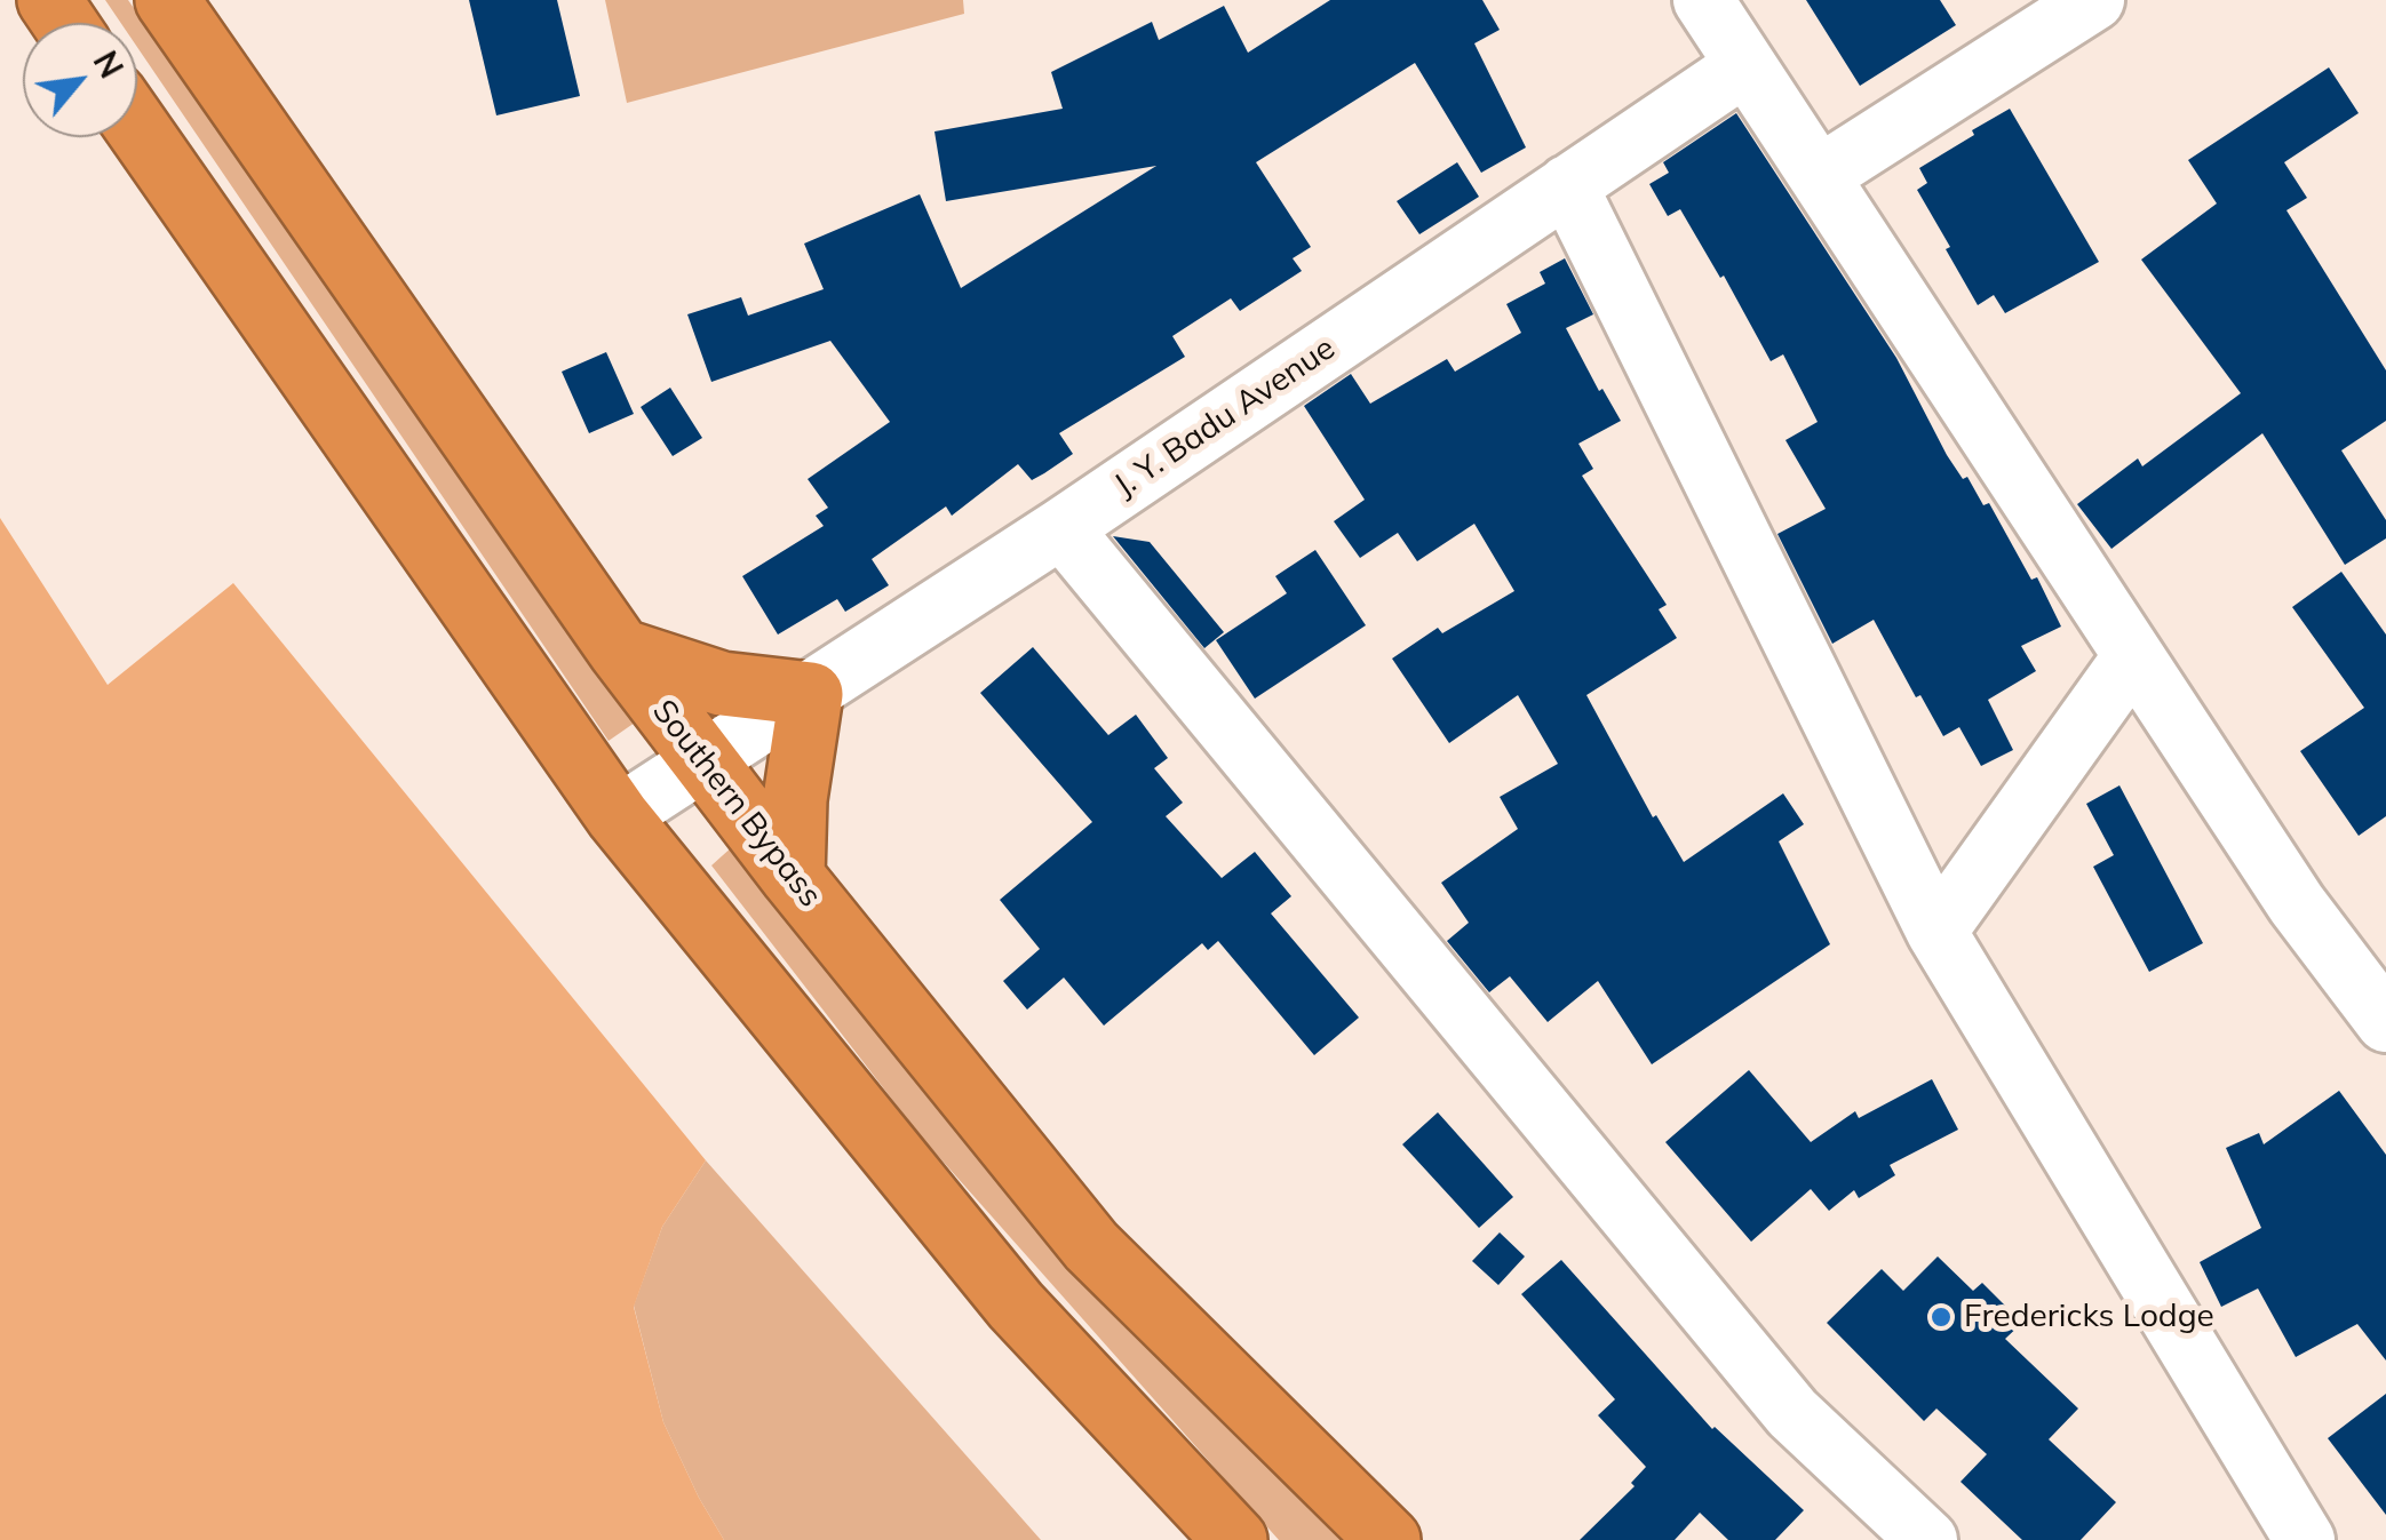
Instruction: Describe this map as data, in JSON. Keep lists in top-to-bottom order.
{
  "streets": {
    "highway": ["Southern Bypass"],
    "street": ["J. Y. Badu Avenue"]
  },
  "crossings": [
    ["J. Y. Badu Avenue", "Southern Bypass"]
  ],
  "places": ["Fredericks Lodge"],
  "north": "top right"
}
